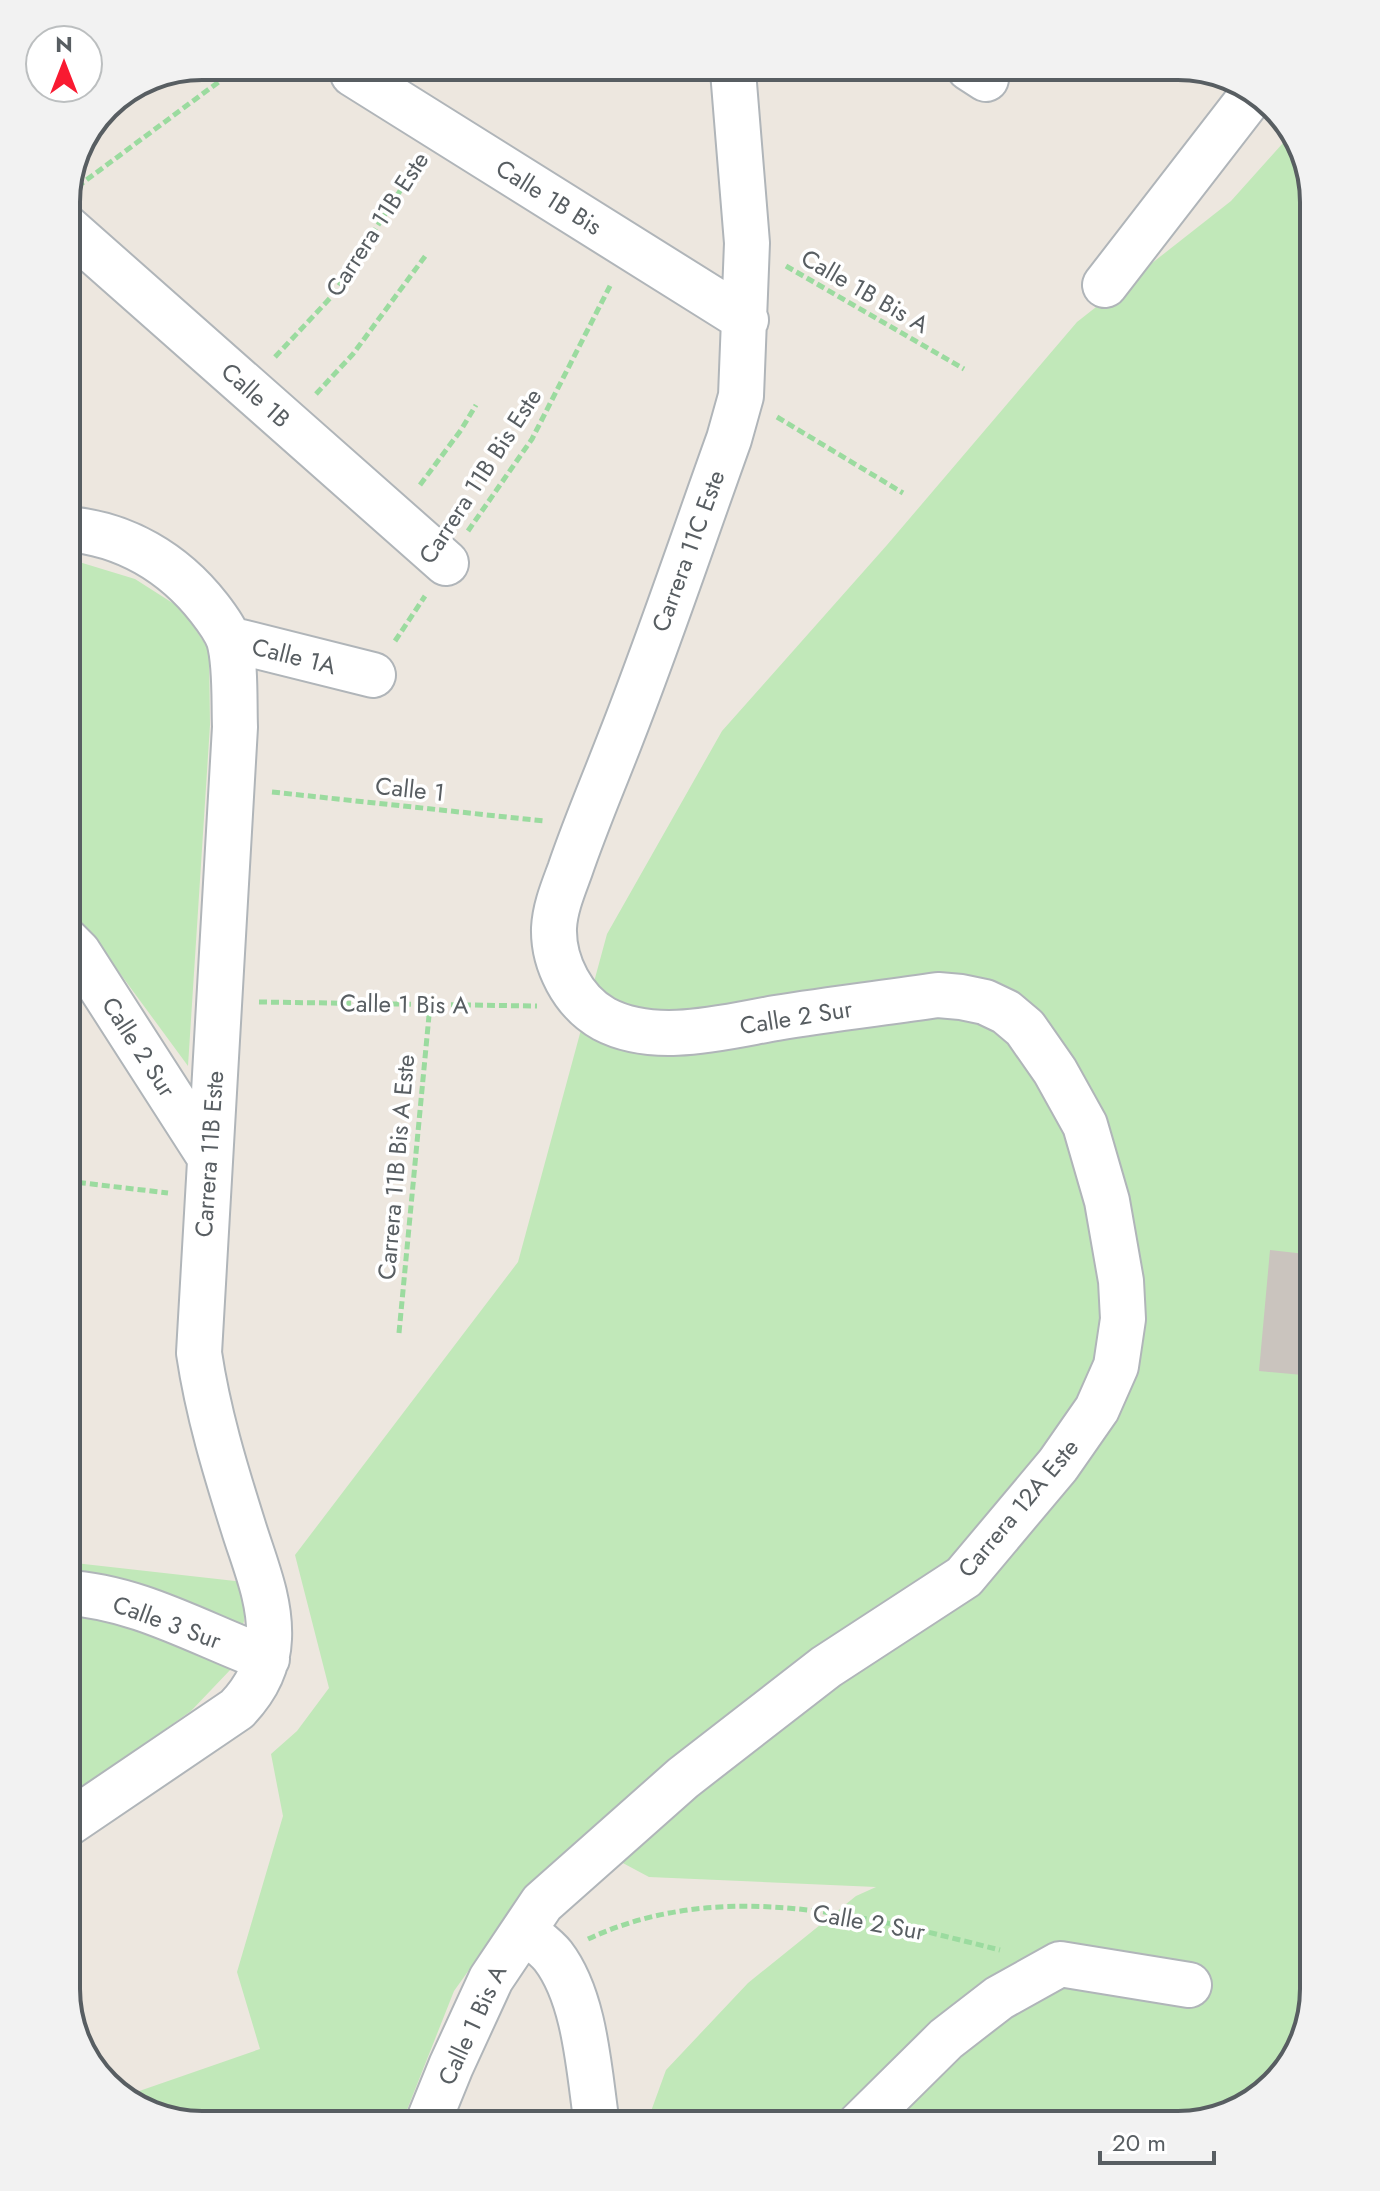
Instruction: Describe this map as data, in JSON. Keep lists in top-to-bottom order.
{
  "streets": {
    "street": [
      "Calle 1B Bis",
      "Carrera 11B Este",
      "Calle 1B",
      "Carrera 11C Este",
      "Calle 1A",
      "Calle 1 Bis A",
      "Calle 2 Sur",
      "Carrera 12A Este",
      "Calle 3 Sur"
    ],
    "path": [
      "Calle 1B Bis A",
      "Carrera 11B Bis Este",
      "Calle 1",
      "Carrera 11B Bis A Este"
    ]
  },
  "crossings": [
    ["Calle 1B Bis", "Carrera 11B Este"],
    ["Calle 1B Bis", "Carrera 11B Bis Este"],
    ["Calle 1B Bis", "Carrera 11C Este"],
    ["Carrera 11B Este", "Calle 1B"],
    ["Carrera 11B Este", "Calle 1A"],
    ["Carrera 11B Este", "Calle 1"],
    ["Carrera 11B Este", "Calle 1 Bis A"],
    ["Carrera 11B Este", "Calle 2 Sur"],
    ["Carrera 11B Este", "Calle 3 Sur"],
    ["Calle 1B Bis A", "Carrera 11C Este"],
    ["Calle 1B", "Carrera 11B Bis Este"],
    ["Carrera 11B Bis Este", "Calle 1A"],
    ["Carrera 11C Este", "Calle 1"],
    ["Carrera 11C Este", "Calle 1 Bis A"],
    ["Carrera 11C Este", "Calle 2 Sur"],
    ["Calle 1 Bis A", "Calle 2 Sur"],
    ["Calle 1 Bis A", "Carrera 11B Bis A Este"],
    ["Calle 1 Bis A", "Carrera 12A Este"],
    ["Calle 2 Sur", "Carrera 12A Este"]
  ],
  "scale_bar": "20 m",
  "north": "top"
}
